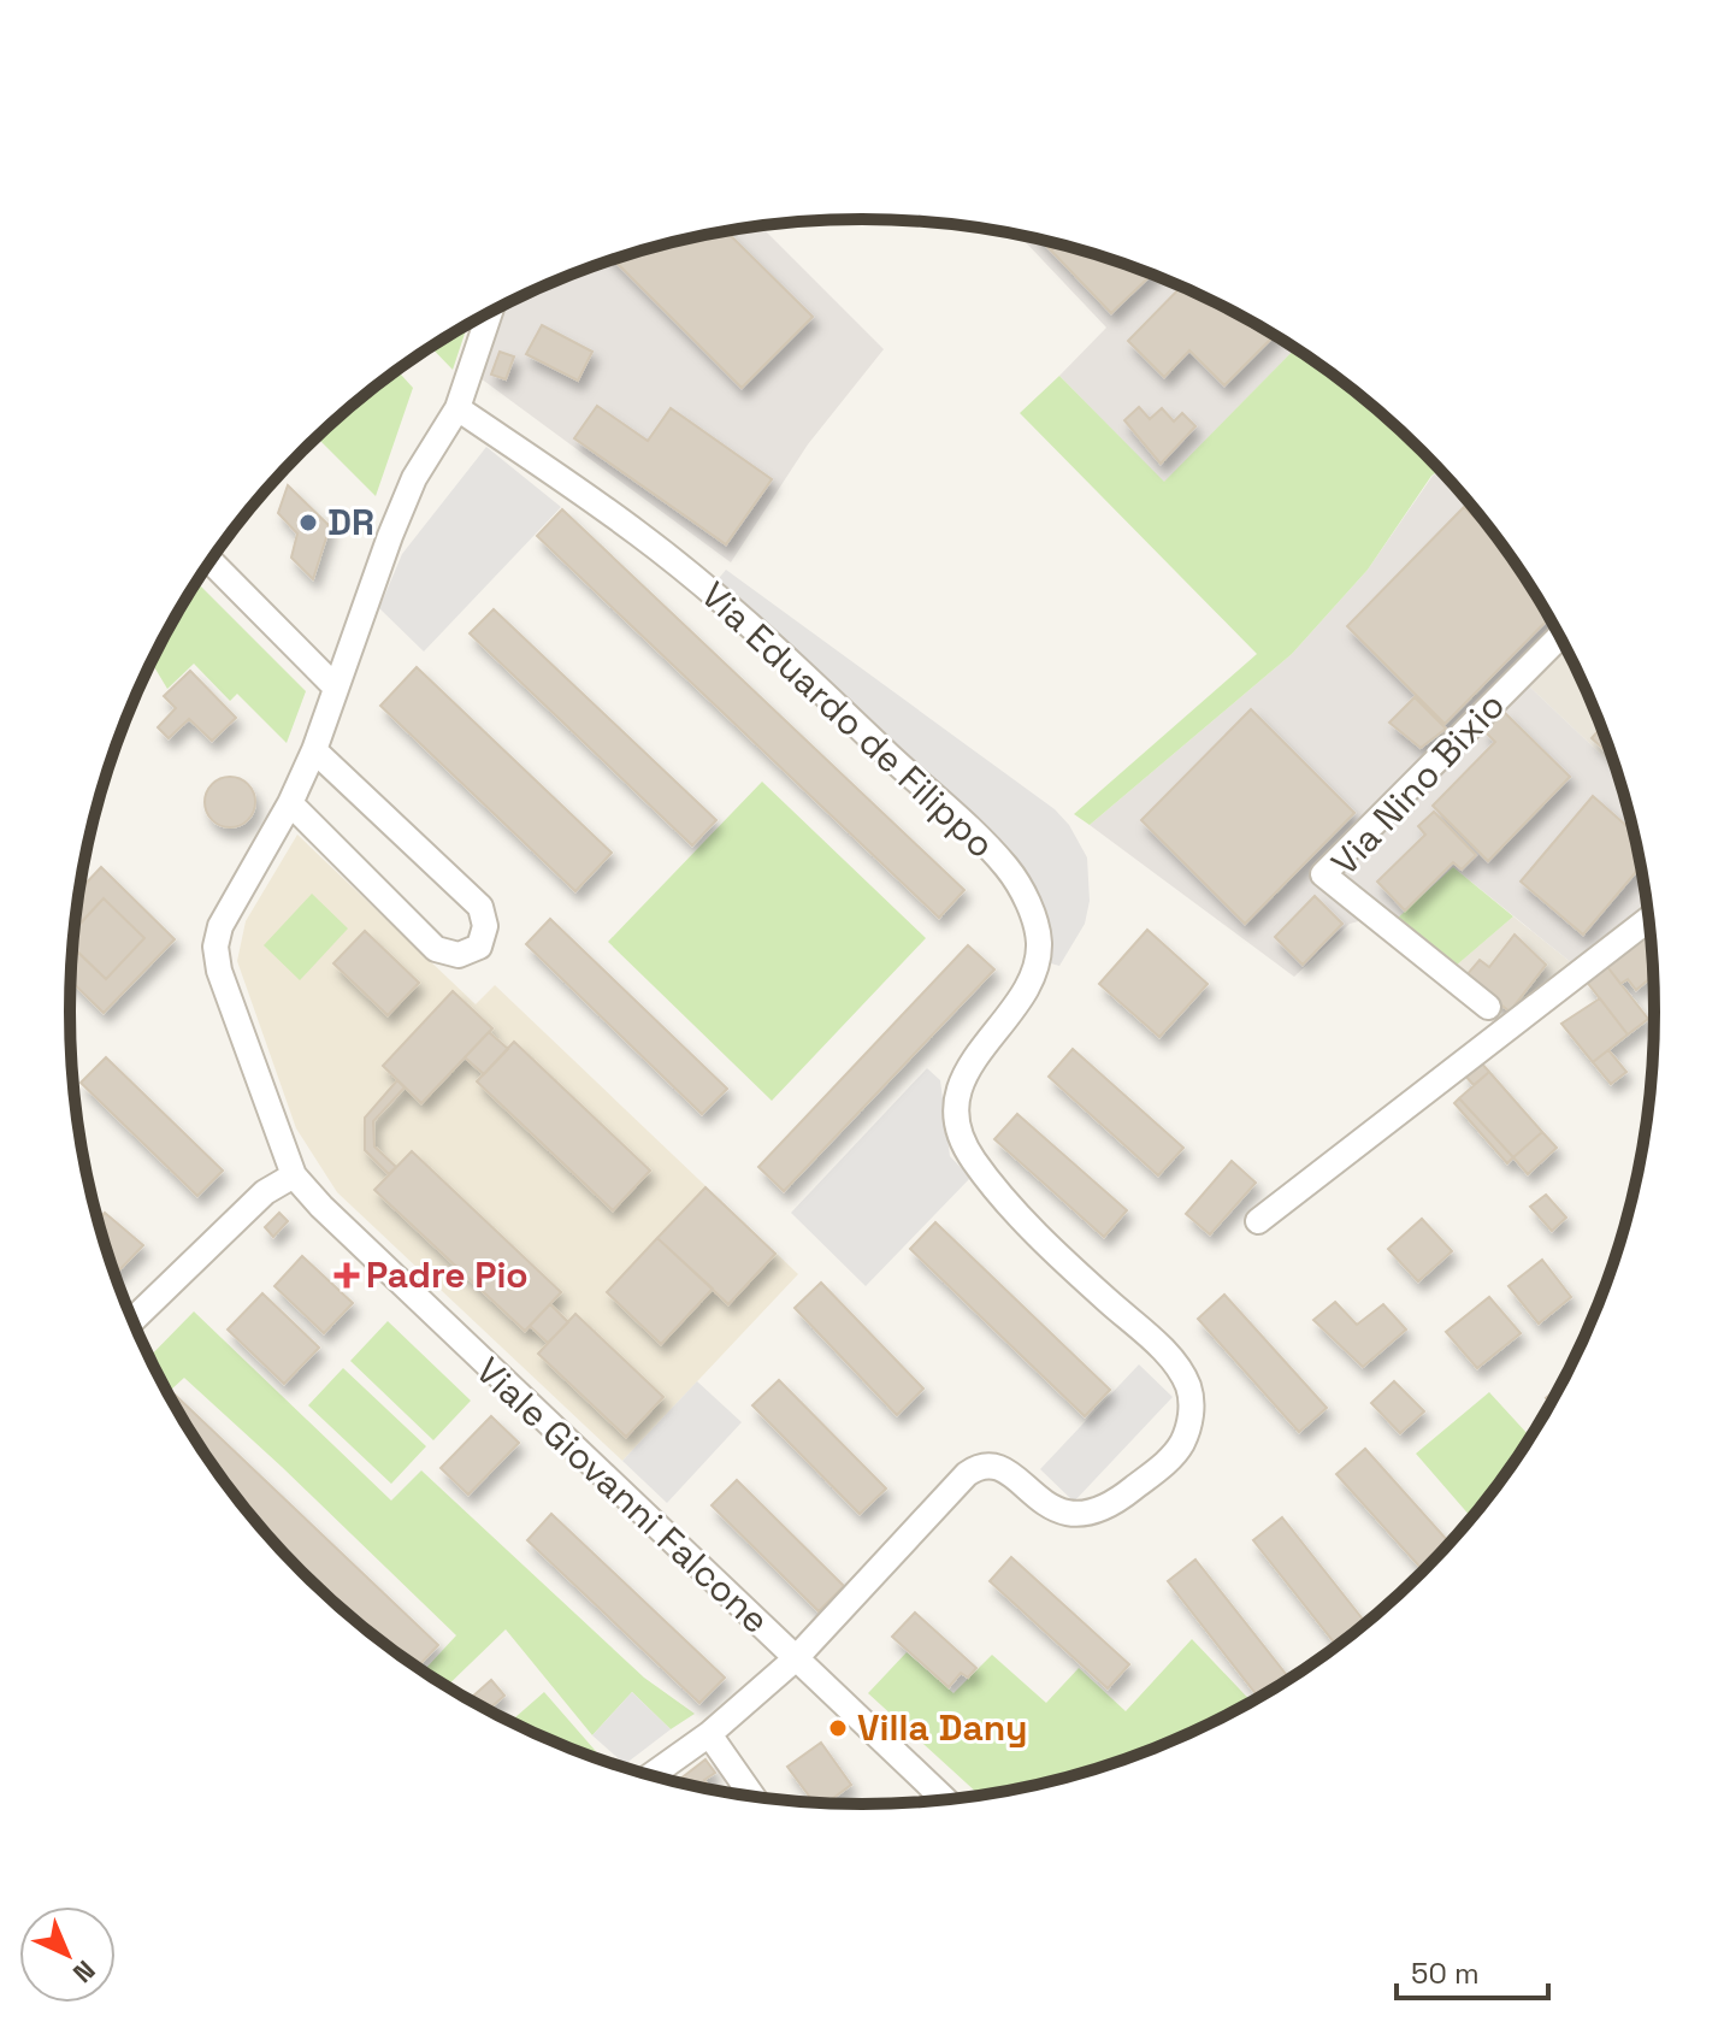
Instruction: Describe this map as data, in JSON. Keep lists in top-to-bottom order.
{
  "streets": {
    "street": ["Via Eduardo de Filippo", "Via Nino Bixio", "Viale Giovanni Falcone"]
  },
  "crossings": [
    ["Via Eduardo de Filippo", "Viale Giovanni Falcone"]
  ],
  "places": {
    "other": ["DR", "Villa Dany"],
    "health": ["Padre Pio"]
  },
  "scale_bar": "50 m",
  "north": "bottom right"
}
